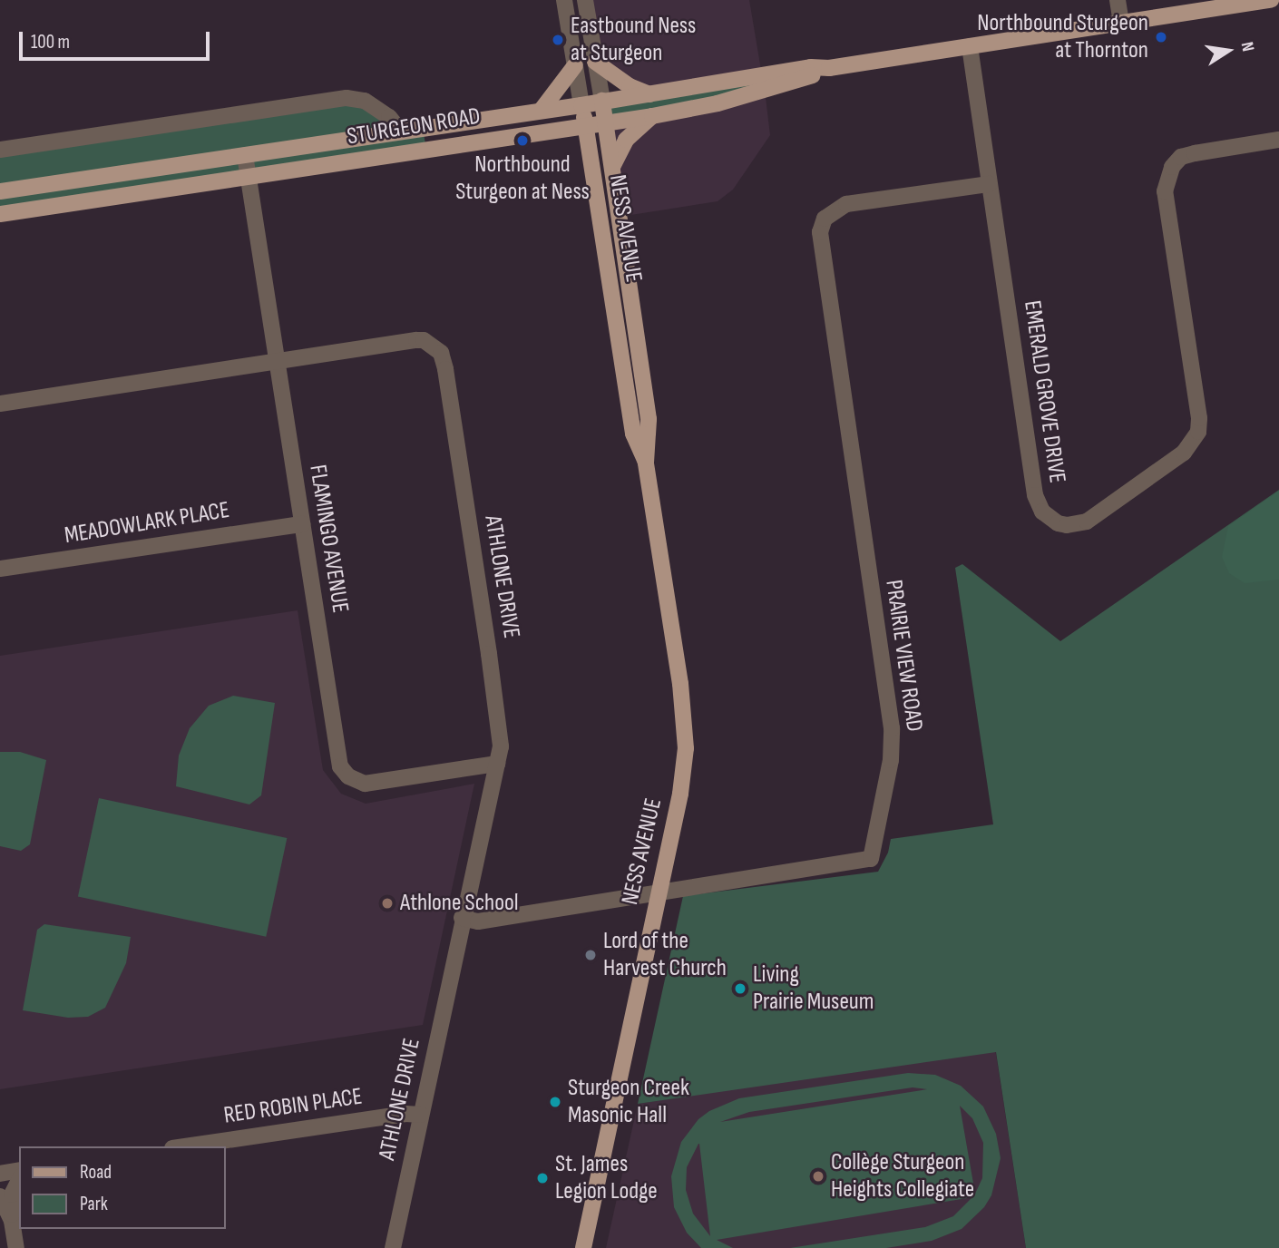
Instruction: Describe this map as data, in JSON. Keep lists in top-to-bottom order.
{
  "streets": {
    "main road": ["STURGEON ROAD", "NESS AVENUE"],
    "street": [
      "EMERALD GROVE DRIVE",
      "MEADOWLARK PLACE",
      "FLAMINGO AVENUE",
      "ATHLONE DRIVE",
      "PRAIRIE VIEW ROAD",
      "RED ROBIN PLACE"
    ]
  },
  "crossings": [
    ["STURGEON ROAD", "NESS AVENUE"],
    ["STURGEON ROAD", "EMERALD GROVE DRIVE"],
    ["STURGEON ROAD", "FLAMINGO AVENUE"],
    ["NESS AVENUE", "PRAIRIE VIEW ROAD"],
    ["EMERALD GROVE DRIVE", "PRAIRIE VIEW ROAD"],
    ["MEADOWLARK PLACE", "FLAMINGO AVENUE"],
    ["FLAMINGO AVENUE", "ATHLONE DRIVE"],
    ["ATHLONE DRIVE", "PRAIRIE VIEW ROAD"],
    ["ATHLONE DRIVE", "RED ROBIN PLACE"]
  ],
  "places": [
    "Northbound Sturgeon at Thornton",
    "Eastbound Ness at Sturgeon",
    "Northbound Sturgeon at Ness",
    "Athlone School",
    "Lord of the Harvest Church",
    "Living Prairie Museum",
    "Sturgeon Creek Masonic Hall",
    "Collège Sturgeon Heights Collegiate",
    "St. James Legion Lodge"
  ],
  "legend": ["Road", "Park"],
  "scale_bar": "100 m",
  "north": "right"
}
